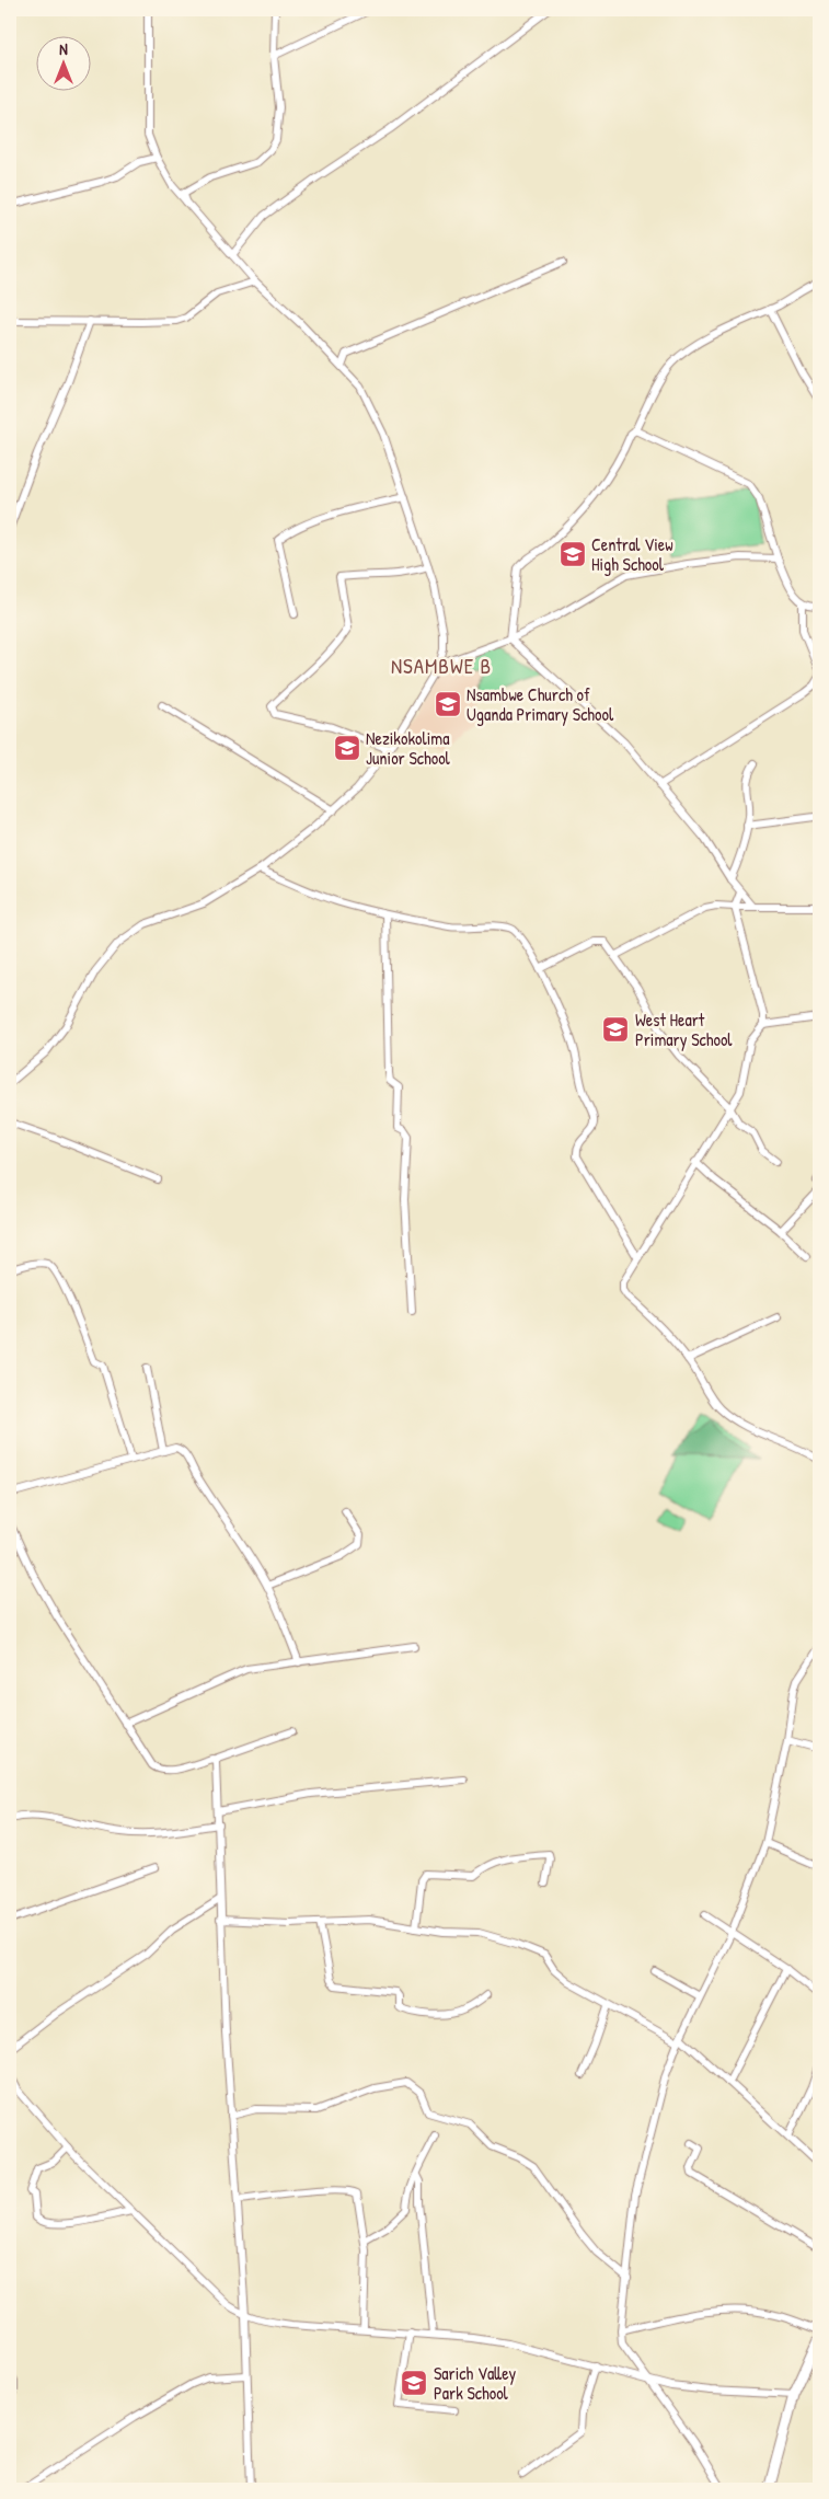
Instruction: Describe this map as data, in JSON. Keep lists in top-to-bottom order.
{
  "districts": ["NSAMBWE B"],
  "places": {
    "school or university": [
      "Central View High School",
      "Nsambwe Church of Uganda Primary School",
      "Nezikokolima Junior School",
      "West Heart Primary School",
      "Sarich Valley Park School"
    ]
  },
  "north": "top"
}
